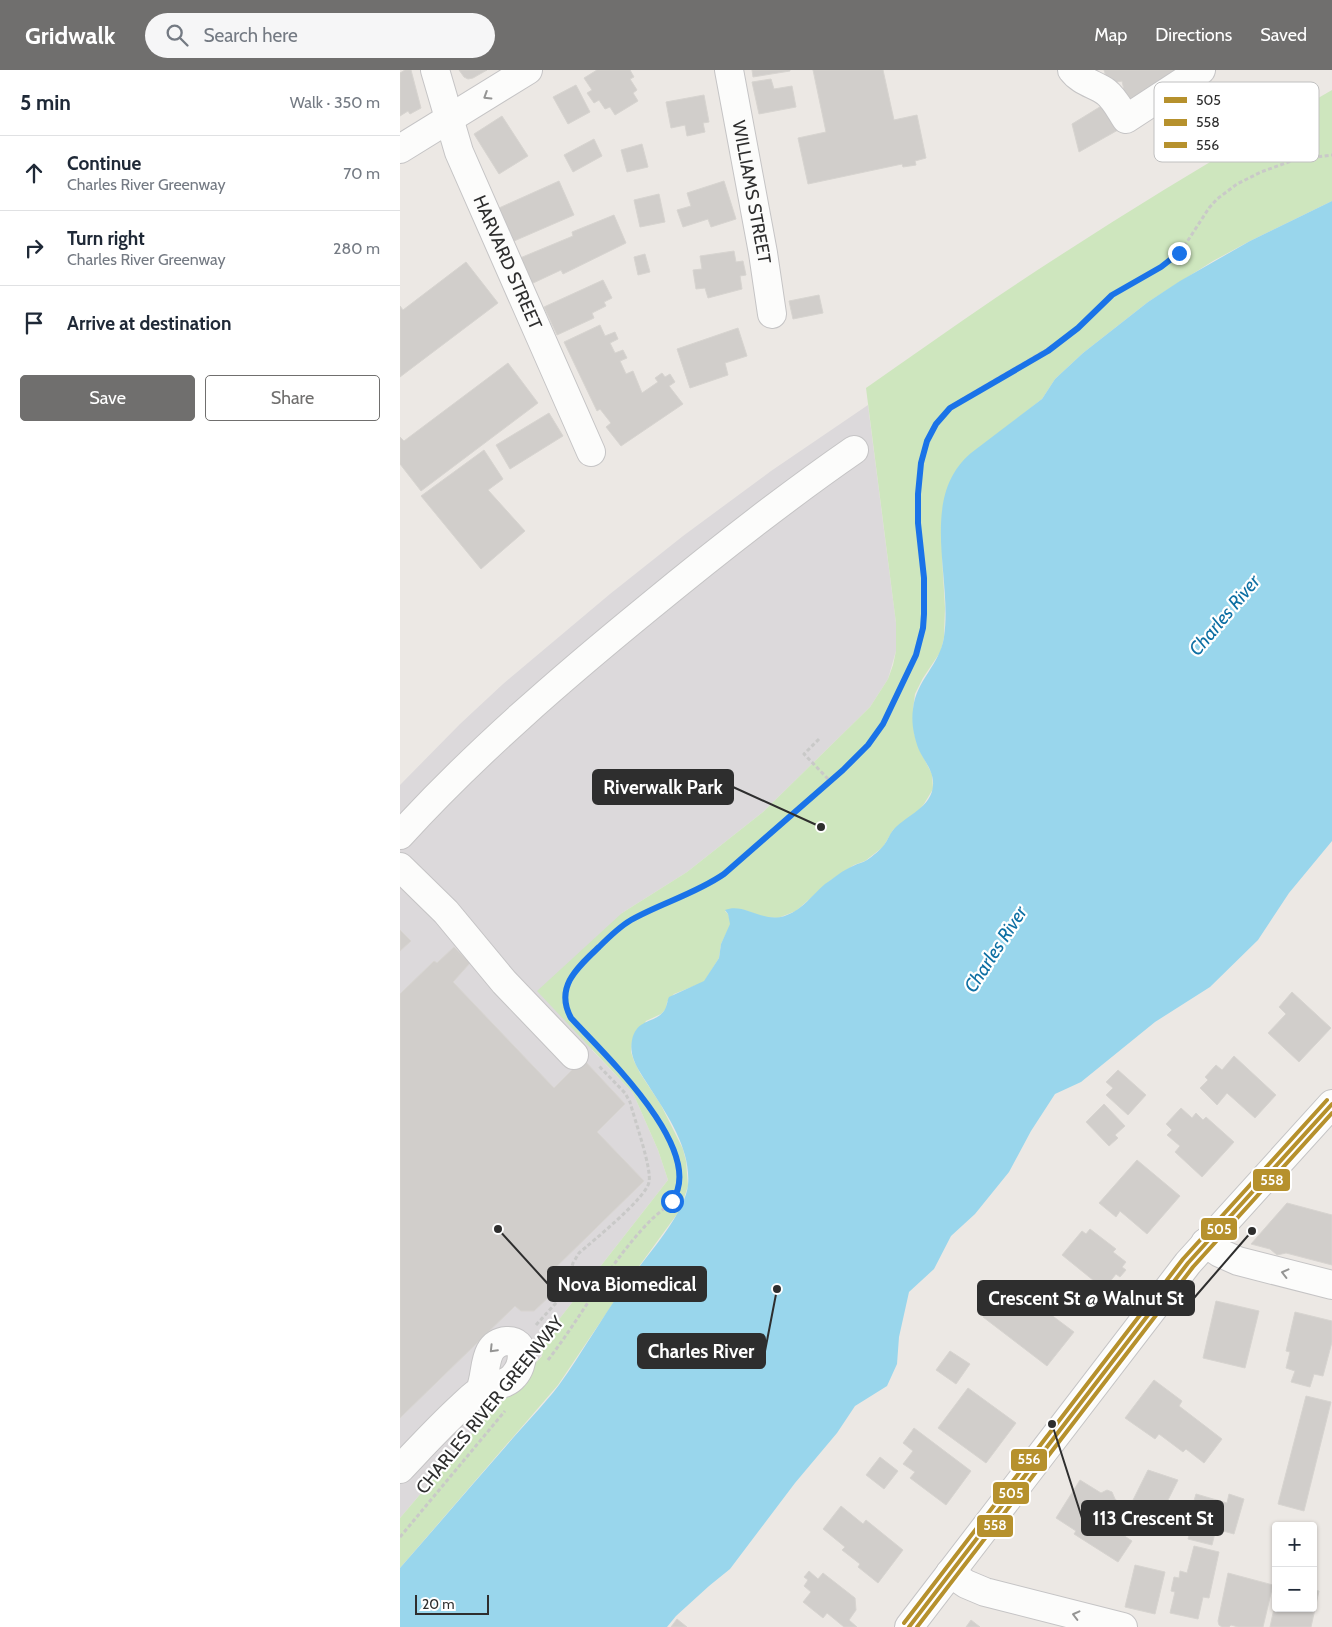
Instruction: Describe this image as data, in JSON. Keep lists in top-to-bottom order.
{
  "streets": {
    "street": ["WILLIAMS STREET", "HARVARD STREET"],
    "path": ["CHARLES RIVER GREENWAY"]
  },
  "water": ["Charles River"],
  "places": [
    "Riverwalk Park",
    "Nova Biomedical",
    "Crescent St @ Walnut St",
    "Charles River",
    "113 Crescent St"
  ],
  "lines": ["transit line 556", "transit line 505", "transit line 558"],
  "legend": ["505", "558", "556"],
  "scale_bar": "20 m",
  "page": {
    "header": "Gridwalk",
    "search": "Search here",
    "nav": ["Map", "Directions", "Saved"],
    "heading": ["5 min", "Walk · 350 m"],
    "list": [
      ["Continue", "Charles River Greenway", "70 m"],
      ["Turn right", "Charles River Greenway", "280 m"],
      "Arrive at destination"
    ],
    "buttons": ["Save", "Share"],
    "map_buttons": ["+", "−"],
    "scale": "20 m"
  }
}
